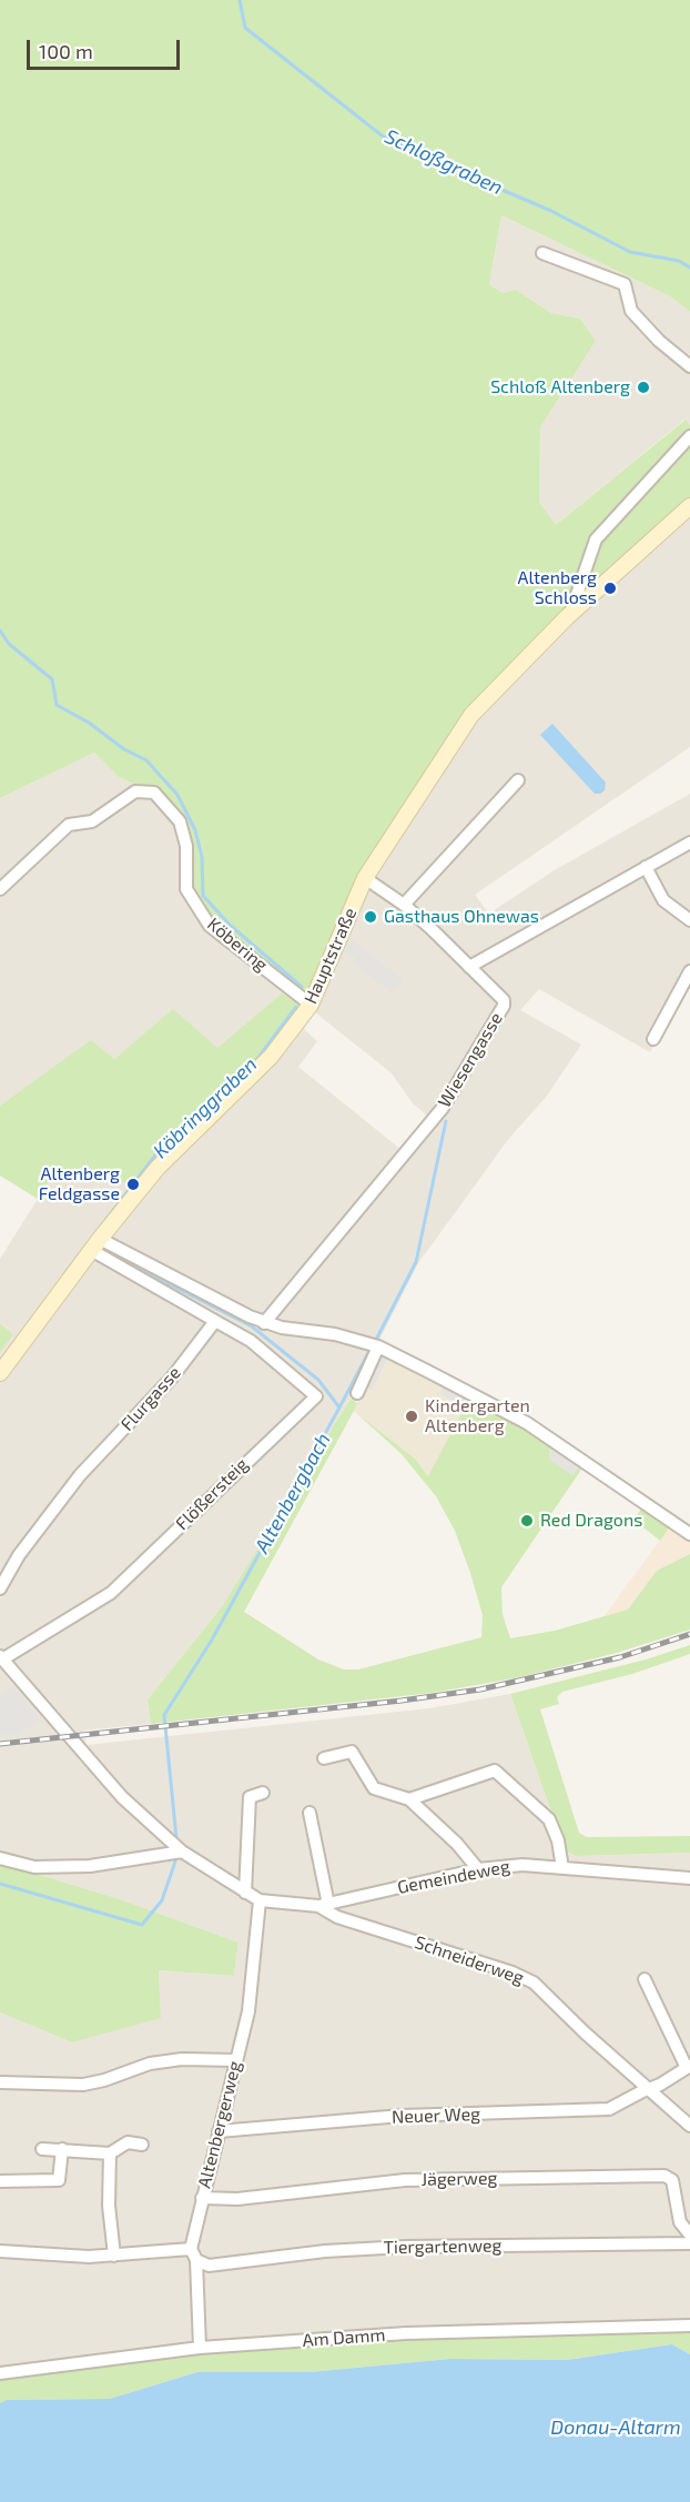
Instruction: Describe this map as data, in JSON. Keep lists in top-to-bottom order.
{
  "streets": {
    "main road": ["Hauptstraße"],
    "street": [
      "Köbering",
      "Wiesengasse",
      "Flurgasse",
      "Flößersteig",
      "Gemeindeweg",
      "Schneiderweg",
      "Neuer Weg",
      "Altenbergerweg",
      "Jägerweg",
      "Tiergartenweg",
      "Am Damm"
    ]
  },
  "crossings": [
    ["Köbering", "Hauptstraße"],
    ["Hauptstraße", "Wiesengasse"],
    ["Flurgasse", "Flößersteig"],
    ["Flößersteig", "Gemeindeweg"],
    ["Gemeindeweg", "Schneiderweg"],
    ["Gemeindeweg", "Altenbergerweg"],
    ["Schneiderweg", "Neuer Weg"],
    ["Neuer Weg", "Altenbergerweg"],
    ["Altenbergerweg", "Jägerweg"],
    ["Altenbergerweg", "Tiergartenweg"],
    ["Altenbergerweg", "Am Damm"]
  ],
  "water": [
    "Schloßgraben",
    "Köbringgraben",
    "Altenbergbach",
    "Donau-Altarm"
  ],
  "places": [
    "Schloß Altenberg",
    "Altenberg Schloss",
    "Gasthaus Ohnewas",
    "Altenberg Feldgasse",
    "Kindergarten Altenberg",
    "Red Dragons"
  ],
  "scale_bar": "100 m"
}
